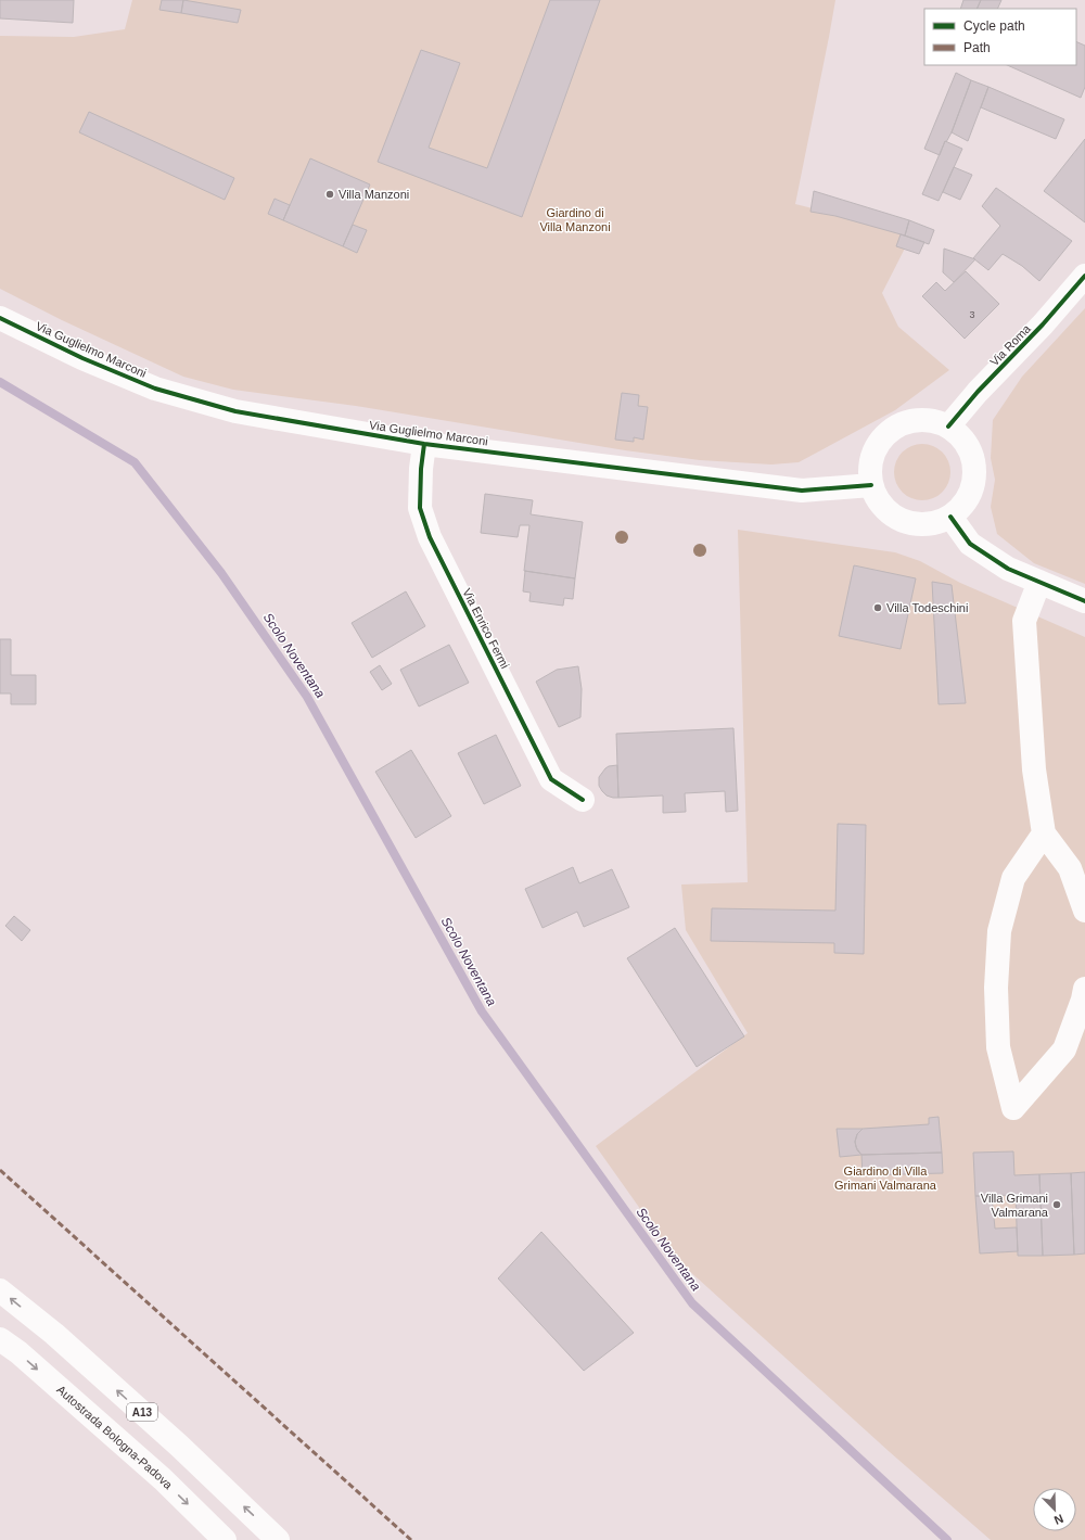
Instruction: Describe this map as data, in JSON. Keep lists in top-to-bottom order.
{
  "streets": {
    "main road": [
      "Via Roma",
      "Via Guglielmo Marconi",
      "Via Enrico Fermi",
      "A13",
      "Autostrada Bologna-Padova"
    ]
  },
  "crossings": [
    ["Via Roma", "Via Guglielmo Marconi"],
    ["Via Guglielmo Marconi", "Via Enrico Fermi"]
  ],
  "water": ["Scolo Noventana"],
  "parks": ["Giardino di Villa Manzoni", "Giardino di Villa Grimani Valmarana"],
  "places": ["Villa Manzoni", "Villa Todeschini", "Villa Grimani Valmarana"],
  "house_numbers": ["3"],
  "legend": ["Cycle path", "Path"],
  "north": "bottom right"
}
